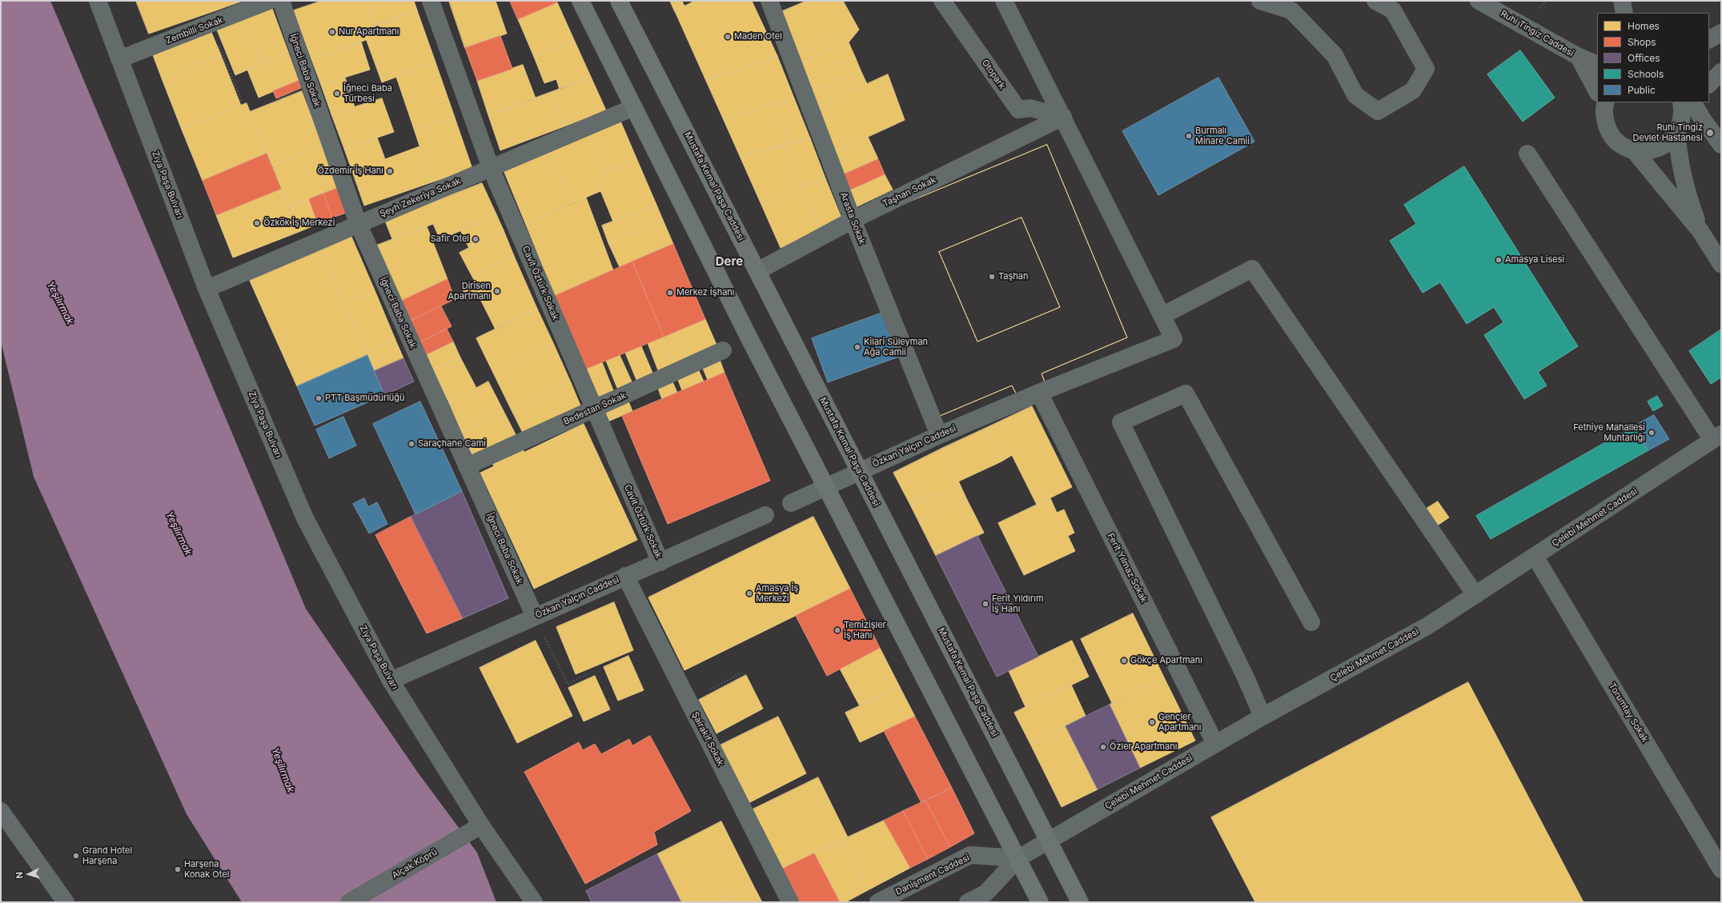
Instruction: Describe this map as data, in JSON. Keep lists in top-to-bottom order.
{
  "streets": {
    "main road": ["Mustafa Kemal Paşa Caddesi"],
    "street": [
      "Zembilli Sokak",
      "Ruhi Tingiz Caddesi",
      "İğneci Baba Sokak",
      "Otopark",
      "Ziya Paşa Bulvarı",
      "Taşhan Sokak",
      "Şeyh Zekeriya Sokak",
      "Arasta Sokak",
      "Cavit Öztürk Sokak",
      "Bedestan Sokak",
      "Özkan Yalçın Caddesi",
      "Çelebi Mehmet Caddesi",
      "Ferit Yılmaz Sokak",
      "Torumtay Sokak",
      "Şairakif Sokak",
      "Alçak Köprü",
      "Danişment Caddesi"
    ]
  },
  "crossings": [
    ["Zembilli Sokak", "Ziya Paşa Bulvarı"],
    ["İğneci Baba Sokak", "Şeyh Zekeriya Sokak"],
    ["İğneci Baba Sokak", "Bedestan Sokak"],
    ["İğneci Baba Sokak", "Özkan Yalçın Caddesi"],
    ["Otopark", "Taşhan Sokak"],
    ["Ziya Paşa Bulvarı", "Şeyh Zekeriya Sokak"],
    ["Ziya Paşa Bulvarı", "Özkan Yalçın Caddesi"],
    ["Ziya Paşa Bulvarı", "Alçak Köprü"],
    ["Mustafa Kemal Paşa Caddesi", "Taşhan Sokak"],
    ["Mustafa Kemal Paşa Caddesi", "Özkan Yalçın Caddesi"],
    ["Mustafa Kemal Paşa Caddesi", "Çelebi Mehmet Caddesi"],
    ["Taşhan Sokak", "Arasta Sokak"],
    ["Şeyh Zekeriya Sokak", "Cavit Öztürk Sokak"],
    ["Arasta Sokak", "Özkan Yalçın Caddesi"],
    ["Cavit Öztürk Sokak", "Bedestan Sokak"],
    ["Cavit Öztürk Sokak", "Özkan Yalçın Caddesi"],
    ["Özkan Yalçın Caddesi", "Ferit Yılmaz Sokak"],
    ["Özkan Yalçın Caddesi", "Şairakif Sokak"],
    ["Çelebi Mehmet Caddesi", "Ferit Yılmaz Sokak"],
    ["Çelebi Mehmet Caddesi", "Torumtay Sokak"],
    ["Çelebi Mehmet Caddesi", "Danişment Caddesi"]
  ],
  "districts": ["Dere"],
  "water": ["Yeşilırmak"],
  "places": [
    "Nur Apartmanı",
    "Maden Otel",
    "İğneci Baba Türbesi",
    "Ruhi Tingiz Devlet Hastanesi",
    "Burmalı Minare Camii",
    "Özdemir İş Hanı",
    "Özkök İş Merkezi",
    "Safir Otel",
    "Amasya Lisesi",
    "Taşhan",
    "Dirisen Apartmanı",
    "Merkez İşhanı",
    "Kilari Süleyman Ağa Camii",
    "PTT Başmüdürlüğü",
    "Fethiye Mahallesi Muhtarlığı",
    "Saraçhane Cami",
    "Amasya İş Merkezi",
    "Ferit Yıldırım İş Hanı",
    "Temizişler İş Hanı",
    "Gökçe Apartmanı",
    "Gençler Apartmanı",
    "Özler Apartmanı",
    "Grand Hotel Harşena",
    "Harşena Konak Otel"
  ],
  "legend": [
    "Homes",
    "Shops",
    "Offices",
    "Schools",
    "Public"
  ],
  "north": "left"
}
